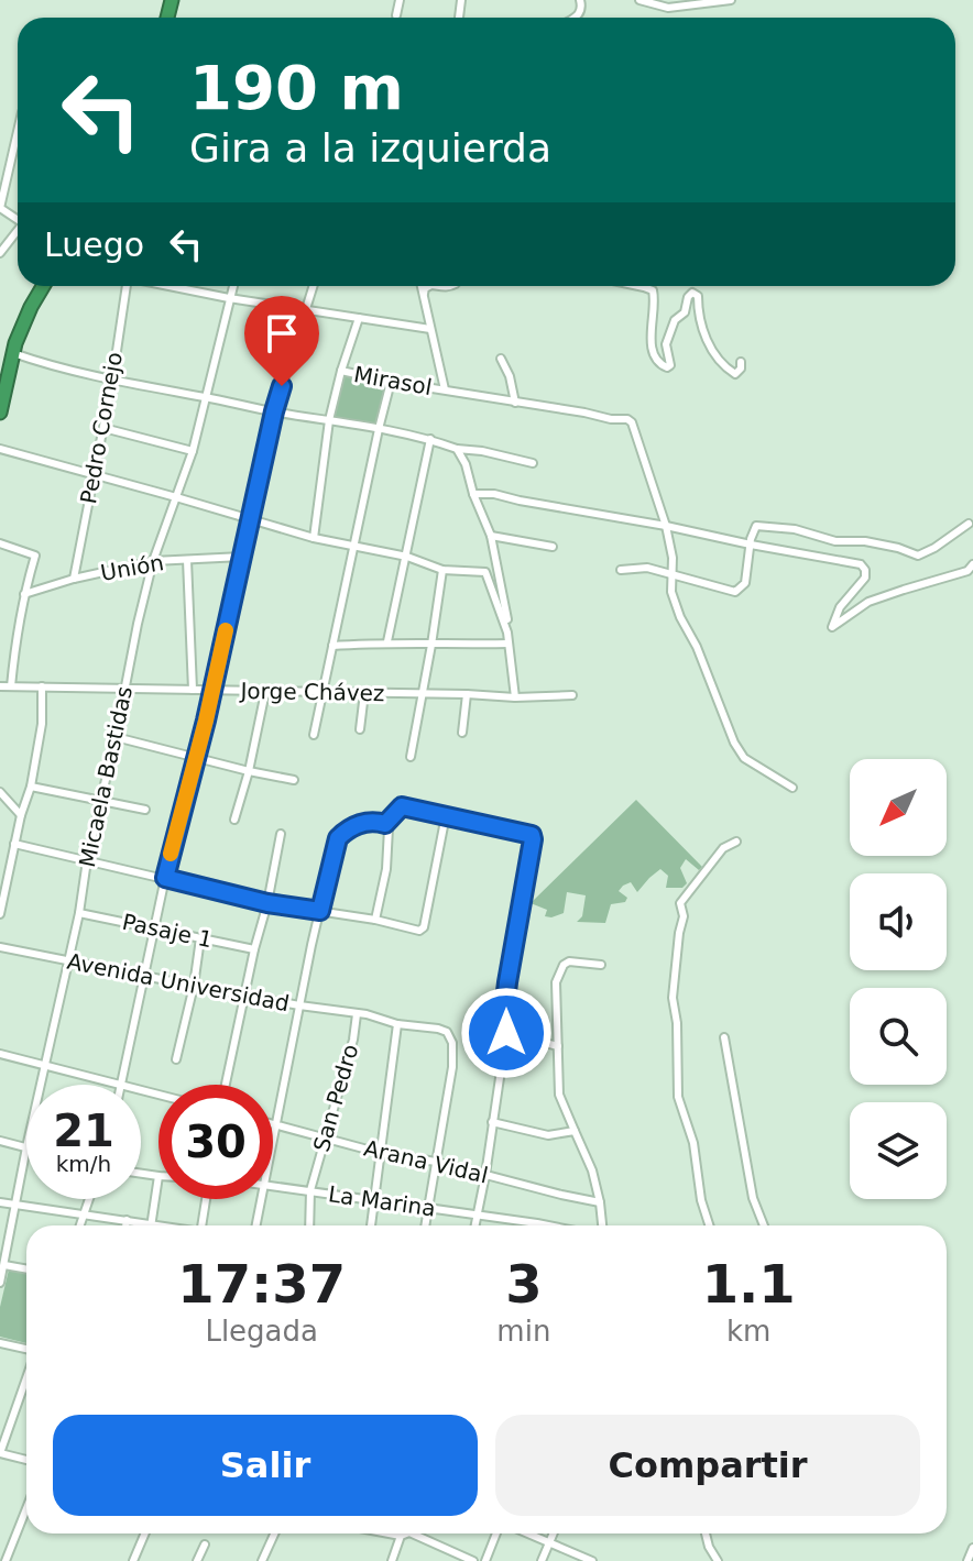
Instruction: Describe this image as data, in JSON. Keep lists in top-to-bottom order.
{
  "streets": {
    "street": [
      "Mirasol",
      "Pedro Cornejo",
      "Unión",
      "Jorge Chávez",
      "Micaela Bastidas",
      "Pasaje 1",
      "Avenida Universidad",
      "San Pedro",
      "Arana Vidal",
      "La Marina"
    ]
  },
  "crossings": [
    ["Pedro Cornejo", "Unión"],
    ["Unión", "Micaela Bastidas"],
    ["Jorge Chávez", "Micaela Bastidas"],
    ["Micaela Bastidas", "Pasaje 1"],
    ["Micaela Bastidas", "Avenida Universidad"],
    ["Avenida Universidad", "San Pedro"],
    ["Avenida Universidad", "Arana Vidal"],
    ["San Pedro", "Arana Vidal"],
    ["San Pedro", "La Marina"]
  ],
  "north": "bottom left",
  "page": {
    "turn": ["190 m", "Gira a la izquierda"],
    "then": "Luego",
    "speed": "21 km/h",
    "limit": "30",
    "eta": [
      "17:37",
      "Llegada",
      "3",
      "min",
      "1.1",
      "km"
    ],
    "buttons": ["Salir", "Compartir"]
  }
}
